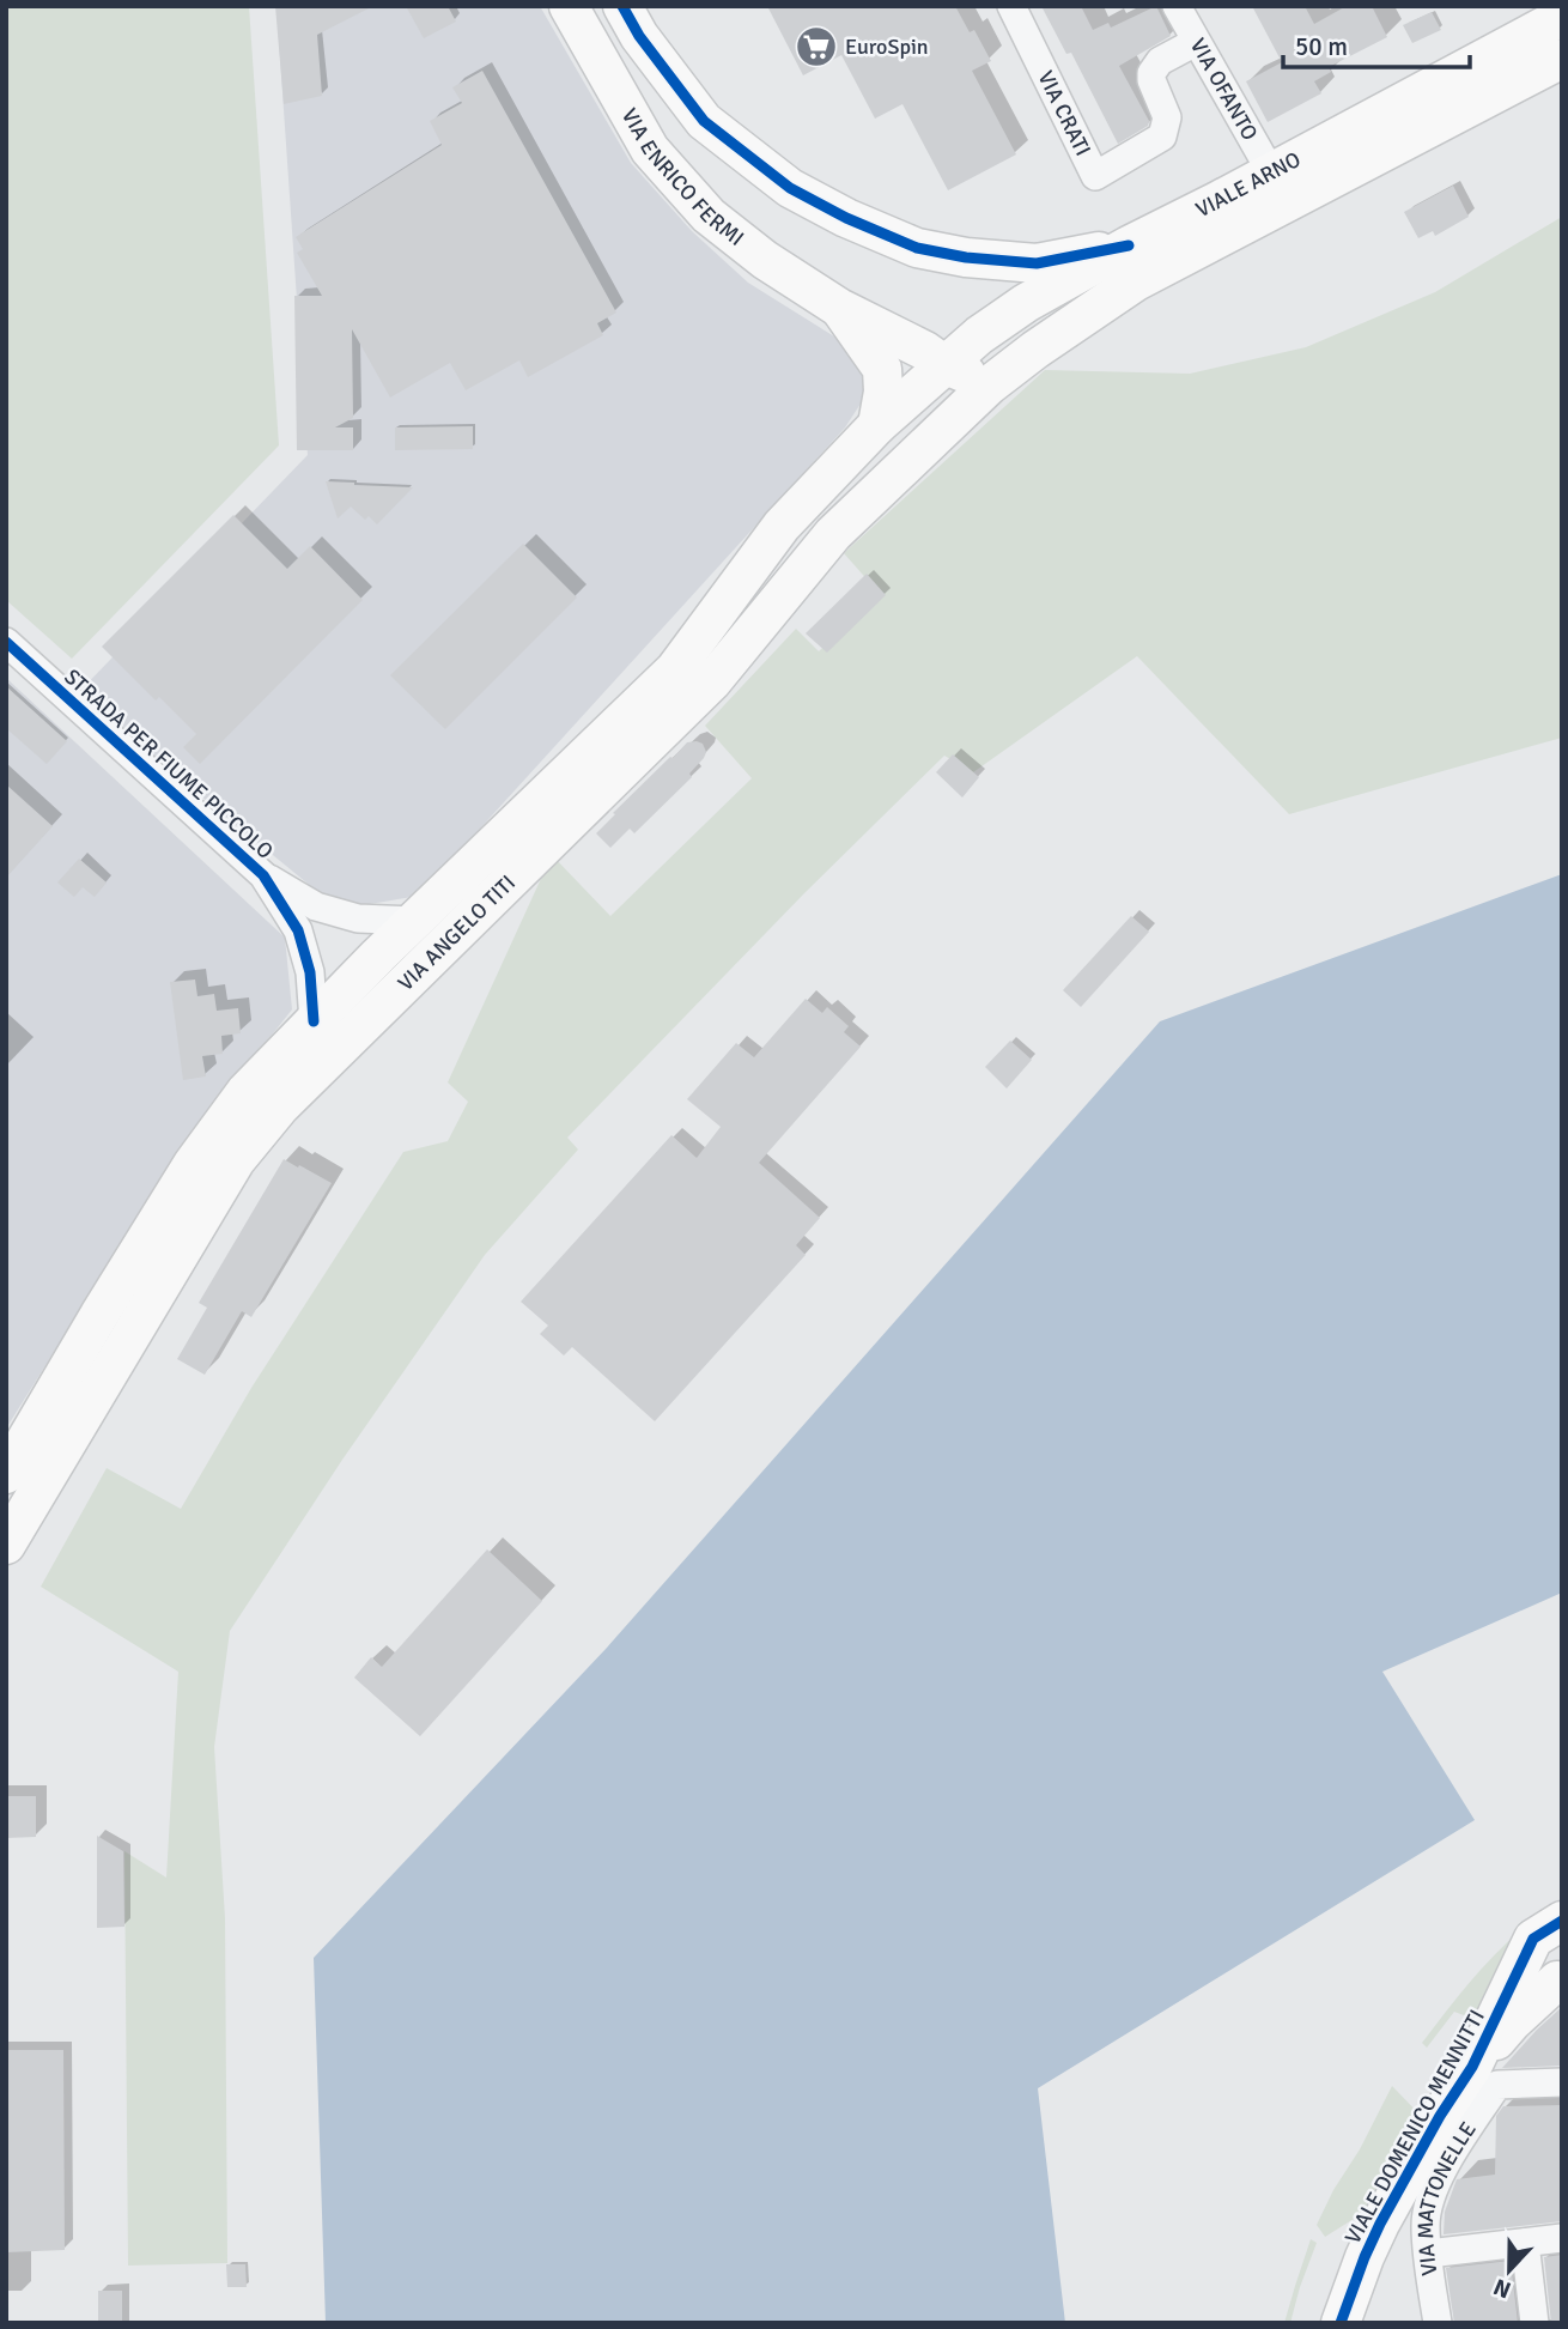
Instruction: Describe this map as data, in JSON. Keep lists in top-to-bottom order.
{
  "streets": {
    "main road": [
      "VIA ENRICO FERMI",
      "VIALE ARNO",
      "VIA ANGELO TITI",
      "VIALE DOMENICO MENNITTI"
    ],
    "street": [
      "VIA OFANTO",
      "VIA CRATI",
      "STRADA PER FIUME PICCOLO",
      "VIA MATTONELLE"
    ]
  },
  "crossings": [
    ["VIA OFANTO", "VIA CRATI"],
    ["VIA OFANTO", "VIALE ARNO"],
    ["VIA ENRICO FERMI", "VIALE ARNO"],
    ["VIA ENRICO FERMI", "VIA ANGELO TITI"],
    ["VIALE ARNO", "VIA ANGELO TITI"],
    ["STRADA PER FIUME PICCOLO", "VIA ANGELO TITI"],
    ["VIALE DOMENICO MENNITTI", "VIA MATTONELLE"]
  ],
  "places": {
    "supermarket": ["EuroSpin"]
  },
  "scale_bar": "50 m",
  "north": "bottom"
}
